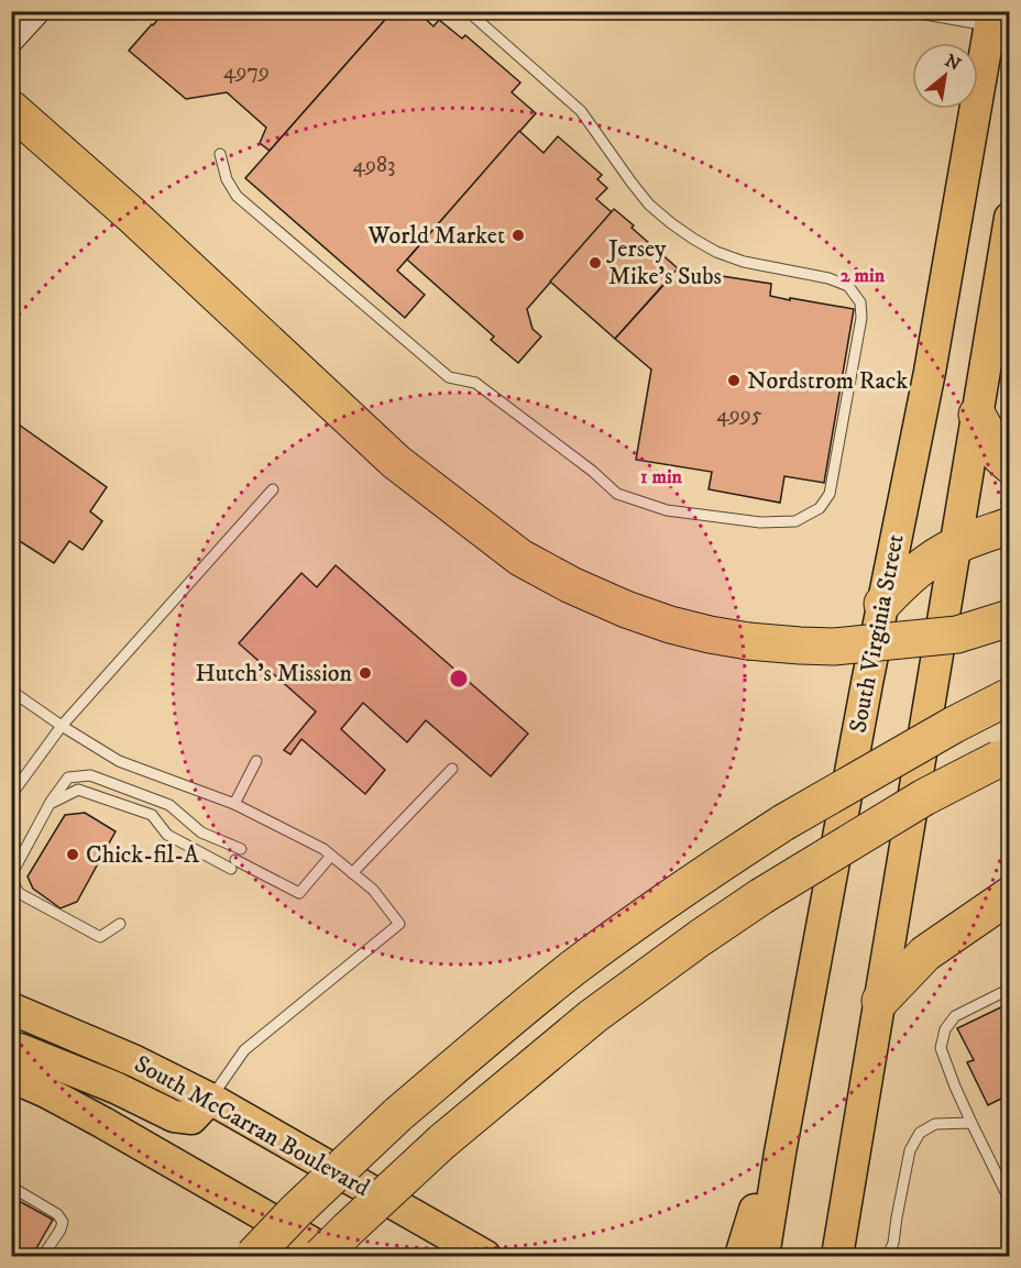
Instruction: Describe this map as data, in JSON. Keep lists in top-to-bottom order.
{
  "streets": {
    "main road": ["South Virginia Street", "South McCarran Boulevard"]
  },
  "places": [
    "World Market",
    "Jersey Mike's Subs",
    "Nordstrom Rack",
    "Hutch's Mission",
    "Chick-fil-A"
  ],
  "house_numbers": ["4979", "4983", "4995"],
  "north": "top right",
  "rings": ["2 min", "1 min"]
}
